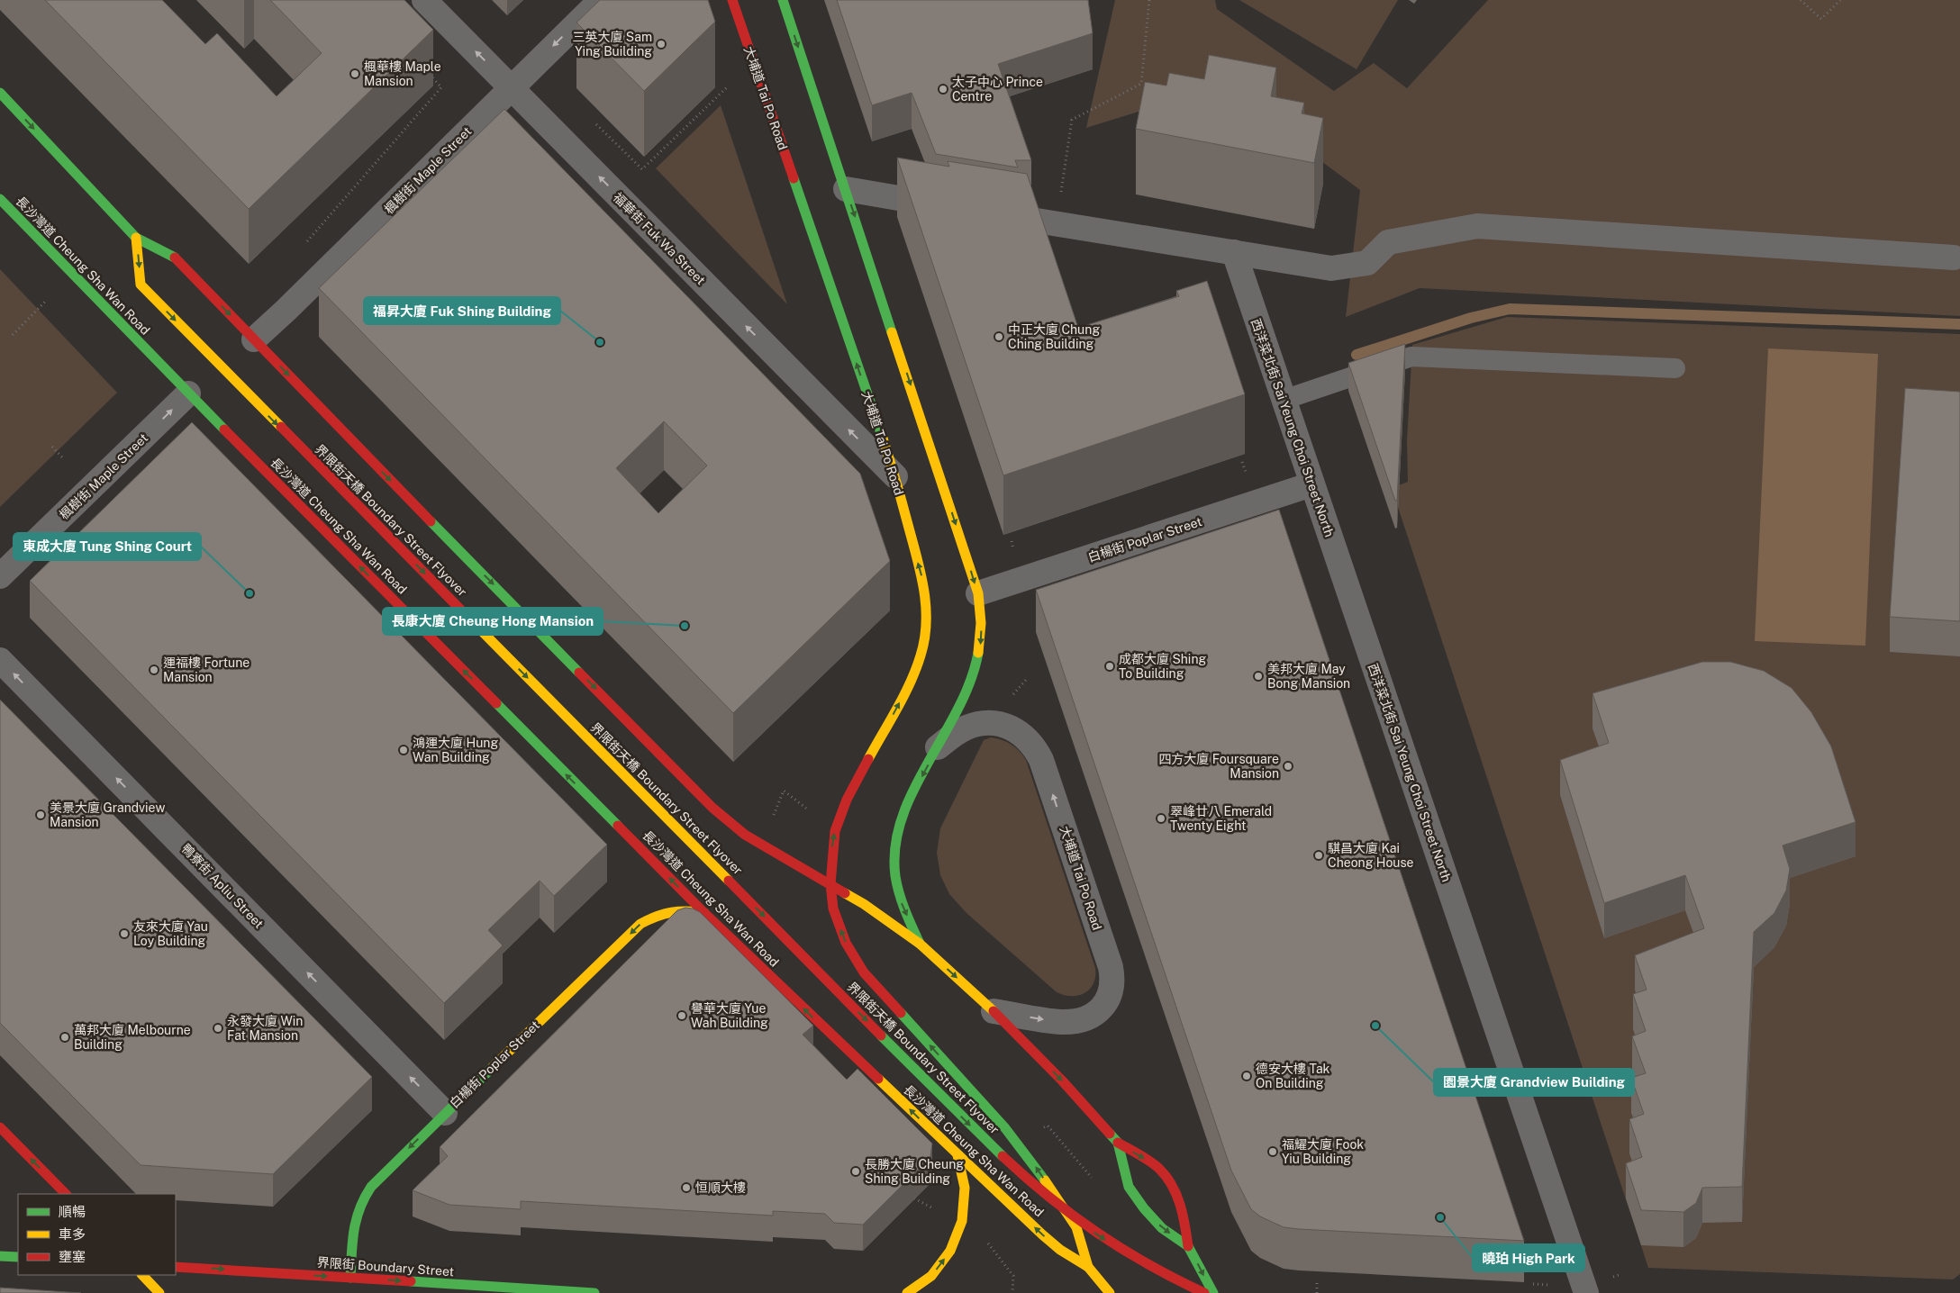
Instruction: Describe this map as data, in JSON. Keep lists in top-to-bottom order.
{
  "streets": {
    "main road": [
      "大埔道 Tai Po Road",
      "長沙灣道 Cheung Sha Wan Road",
      "界限街天橋 Boundary Street Flyover",
      "白楊街 Poplar Street",
      "界限街 Boundary Street"
    ],
    "street": [
      "楓樹街 Maple Street",
      "福華街 Fuk Wa Street",
      "西洋菜北街 Sai Yeung Choi Street North",
      "鴨寮街 Apliu Street"
    ]
  },
  "crossings": [
    ["大埔道 Tai Po Road", "福華街 Fuk Wa Street"],
    ["大埔道 Tai Po Road", "長沙灣道 Cheung Sha Wan Road"],
    ["大埔道 Tai Po Road", "白楊街 Poplar Street"],
    ["楓樹街 Maple Street", "福華街 Fuk Wa Street"],
    ["楓樹街 Maple Street", "長沙灣道 Cheung Sha Wan Road"],
    ["長沙灣道 Cheung Sha Wan Road", "白楊街 Poplar Street"],
    ["西洋菜北街 Sai Yeung Choi Street North", "白楊街 Poplar Street"],
    ["白楊街 Poplar Street", "鴨寮街 Apliu Street"],
    ["白楊街 Poplar Street", "界限街 Boundary Street"]
  ],
  "one_way": [
    "福華街 Fuk Wa Street",
    "白楊街 Poplar Street",
    "鴨寮街 Apliu Street",
    "界限街 Boundary Street"
  ],
  "places": [
    "三英大廈 Sam Ying Building",
    "楓華樓 Maple Mansion",
    "太子中心 Prince Centre",
    "中正大廈 Chung Ching Building",
    "福昇大廈 Fuk Shing Building",
    "東成大廈 Tung Shing Court",
    "長康大廈 Cheung Hong Mansion",
    "成都大廈 Shing To Building",
    "運福樓 Fortune Mansion",
    "美邦大廈 May Bong Mansion",
    "鴻運大廈 Hung Wan Building",
    "四方大廈 Foursquare Mansion",
    "美景大廈 Grandview Mansion",
    "翠峰廿八 Emerald Twenty Eight",
    "騏昌大廈 Kai Cheong House",
    "友來大廈 Yau Loy Building",
    "譽華大廈 Yue Wah Building",
    "園景大廈 Grandview Building",
    "永發大廈 Win Fat Mansion",
    "萬邦大廈 Melbourne Building",
    "德安大樓 Tak On Building",
    "福耀大廈 Fook Yiu Building",
    "長勝大廈 Cheung Shing Building",
    "恒順大樓",
    "曉珀 High Park"
  ],
  "legend": ["順暢", "車多", "壅塞"]
}
